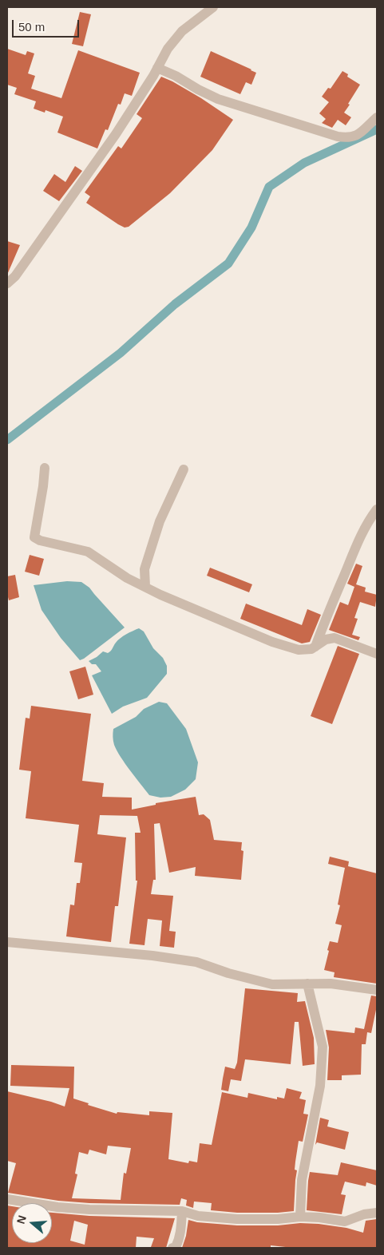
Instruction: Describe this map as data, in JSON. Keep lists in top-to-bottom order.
{
  "scale_bar": "50 m",
  "north": "left"
}
